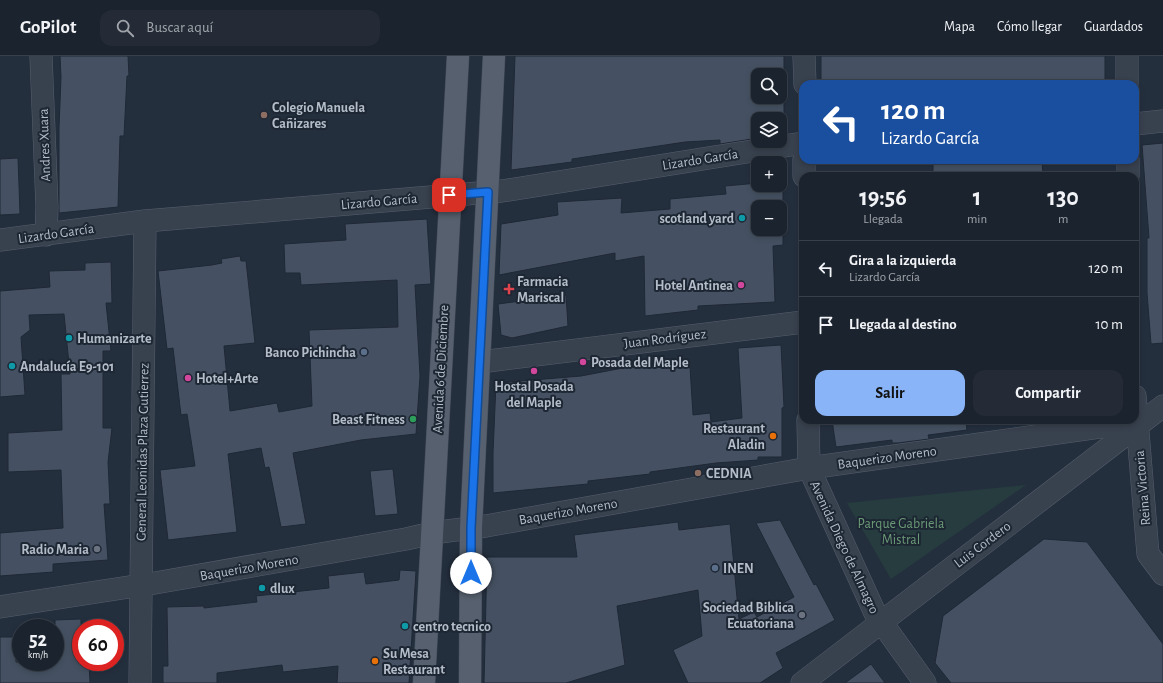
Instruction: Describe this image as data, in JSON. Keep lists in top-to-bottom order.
{
  "streets": {
    "main road": ["Avenida 6 de Diciembre"],
    "street": [
      "Andres Xuara",
      "Lizardo García",
      "Juan Rodríguez",
      "General Leonidas Plaza Gutierrez",
      "Baquerizo Moreno",
      "Reina Victoria",
      "Luis Cordero",
      "Avenida Diego de Almagro"
    ]
  },
  "crossings": [
    ["Andres Xuara", "Lizardo García"],
    ["Lizardo García", "Avenida 6 de Diciembre"],
    ["Lizardo García", "General Leonidas Plaza Gutierrez"],
    ["Avenida 6 de Diciembre", "Baquerizo Moreno"],
    ["General Leonidas Plaza Gutierrez", "Baquerizo Moreno"],
    ["Baquerizo Moreno", "Reina Victoria"],
    ["Baquerizo Moreno", "Luis Cordero"],
    ["Baquerizo Moreno", "Avenida Diego de Almagro"],
    ["Reina Victoria", "Luis Cordero"],
    ["Luis Cordero", "Avenida Diego de Almagro"]
  ],
  "parks": ["Parque Gabriela Mistral"],
  "places": {
    "other": [
      "Colegio Manuela Cañizares",
      "scotland yard",
      "Hotel Antinea",
      "Humanizarte",
      "Banco Pichincha",
      "Posada del Maple",
      "Andalucía E9-101",
      "Hostal Posada del Maple",
      "Hotel+Arte",
      "Beast Fitness",
      "Restaurant Aladin",
      "CEDNIA",
      "Radio Maria",
      "INEN",
      "dlux",
      "Sociedad Biblica Ecuatoriana",
      "centro tecnico",
      "Su Mesa Restaurant"
    ],
    "health": ["Farmacia Mariscal"]
  },
  "page": {
    "header": "GoPilot",
    "search": "Buscar aquí",
    "nav": ["Mapa", "Cómo llegar", "Guardados"],
    "map_buttons": ["+", "−"],
    "turn": ["120 m", "Lizardo García"],
    "eta": [
      "19:56",
      "Llegada",
      "1",
      "min",
      "130",
      "m"
    ],
    "list": [
      {
        "name": "Gira a la izquierda",
        "note": "Lizardo García",
        "value": "120 m"
      },
      {
        "name": "Llegada al destino",
        "value": "10 m"
      }
    ],
    "buttons": ["Salir", "Compartir"],
    "speed": "52 km/h",
    "limit": "60"
  }
}
